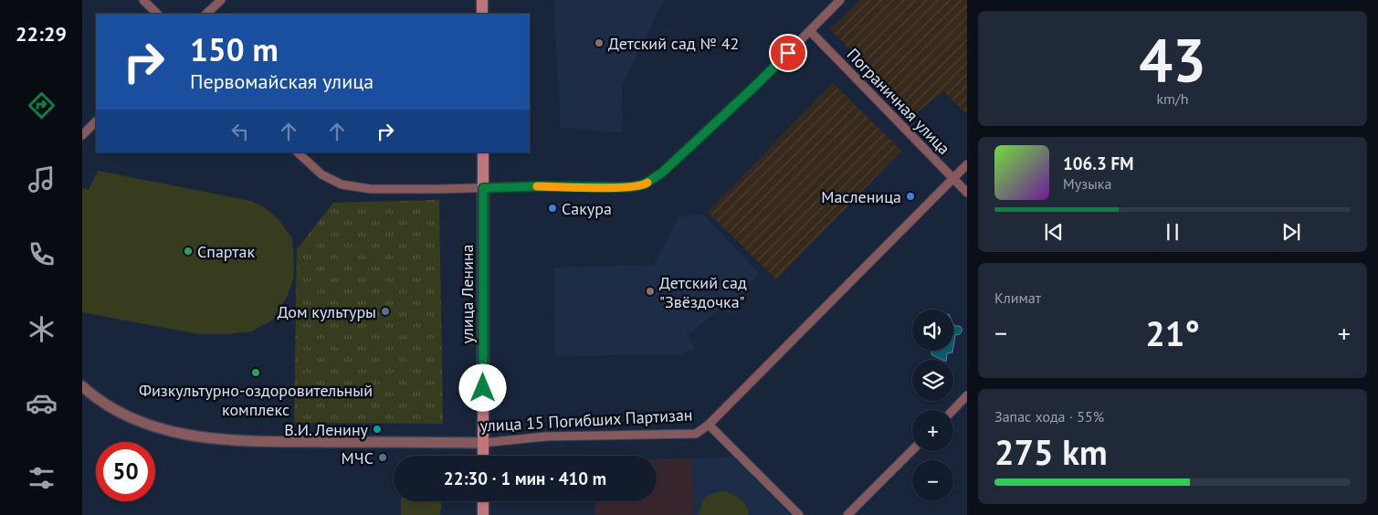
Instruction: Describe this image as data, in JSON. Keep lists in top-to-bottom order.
{
  "streets": {
    "main road": ["улица Ленина"],
    "street": ["Пограничная улица", "улица 15 Погибших Партизан"]
  },
  "crossings": [
    ["Пограничная улица", "улица 15 Погибших Партизан"],
    ["улица Ленина", "улица 15 Погибших Партизан"]
  ],
  "places": [
    "Детский сад № 42",
    "Масленица",
    "Сакура",
    "Спартак",
    "Детский сад \"Звёздочка\"",
    "Дом культуры",
    "Физкультурно-оздоровительный комплекс",
    "В.И. Ленину",
    "МЧС"
  ],
  "page": {
    "tabs": "22:29",
    "tile": [
      ["43", "km/h"],
      "Климат",
      ["Запас хода · 55%", "275 km"]
    ],
    "turn": ["150 m", "Первомайская улица"],
    "song": ["106.3 FM", "Музыка"],
    "map_buttons": ["+", "−"],
    "heat": ["−", "21°", "+"],
    "limit": "50",
    "trip": "22:30 · 1 мин · 410 m"
  }
}
